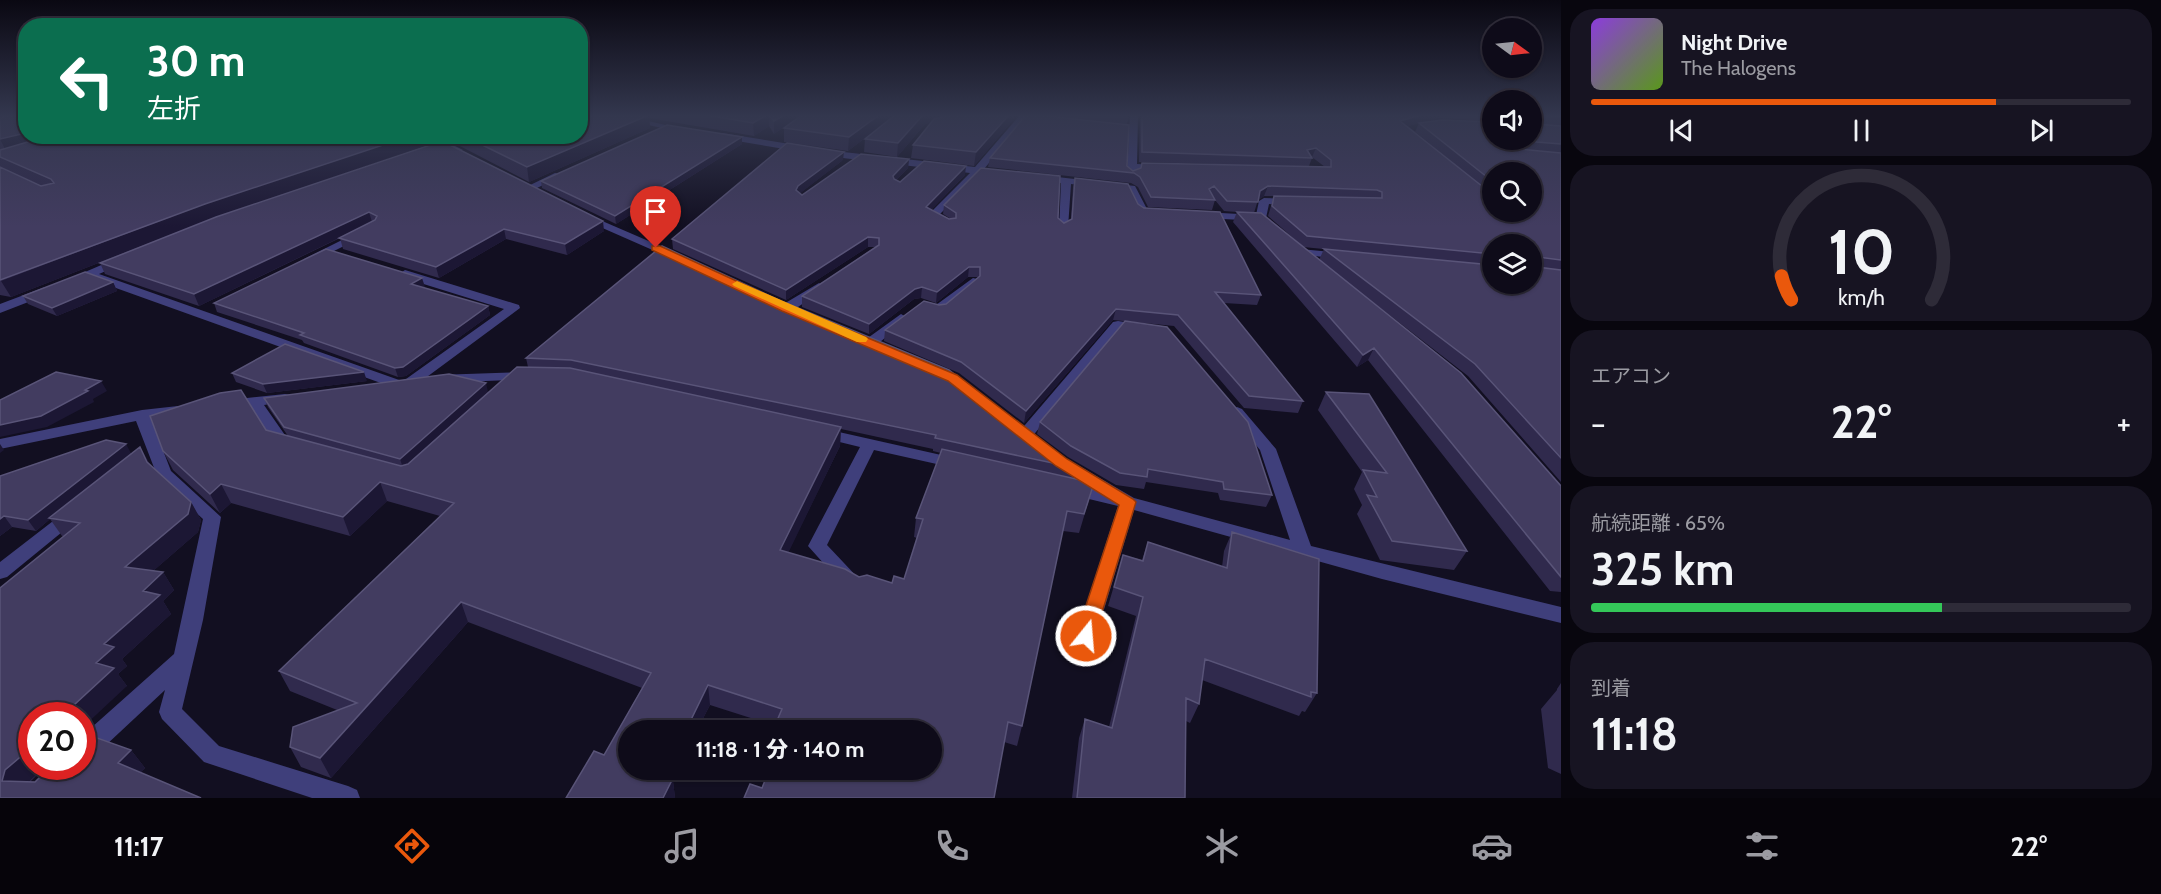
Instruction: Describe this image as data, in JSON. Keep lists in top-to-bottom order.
{
  "north": "right",
  "page": {
    "turn": ["30 m", "左折"],
    "song": ["Night Drive", "The Halogens"],
    "tile": [
      "エアコン",
      ["航続距離 · 65%", "325 km"],
      ["到着", "11:18"]
    ],
    "heat": ["−", "22°", "+"],
    "limit": "20",
    "trip": "11:18 · 1 分 · 140 m",
    "tabs": ["11:17", "22°"],
    "gauge": ["10", "km/h"]
  }
}
